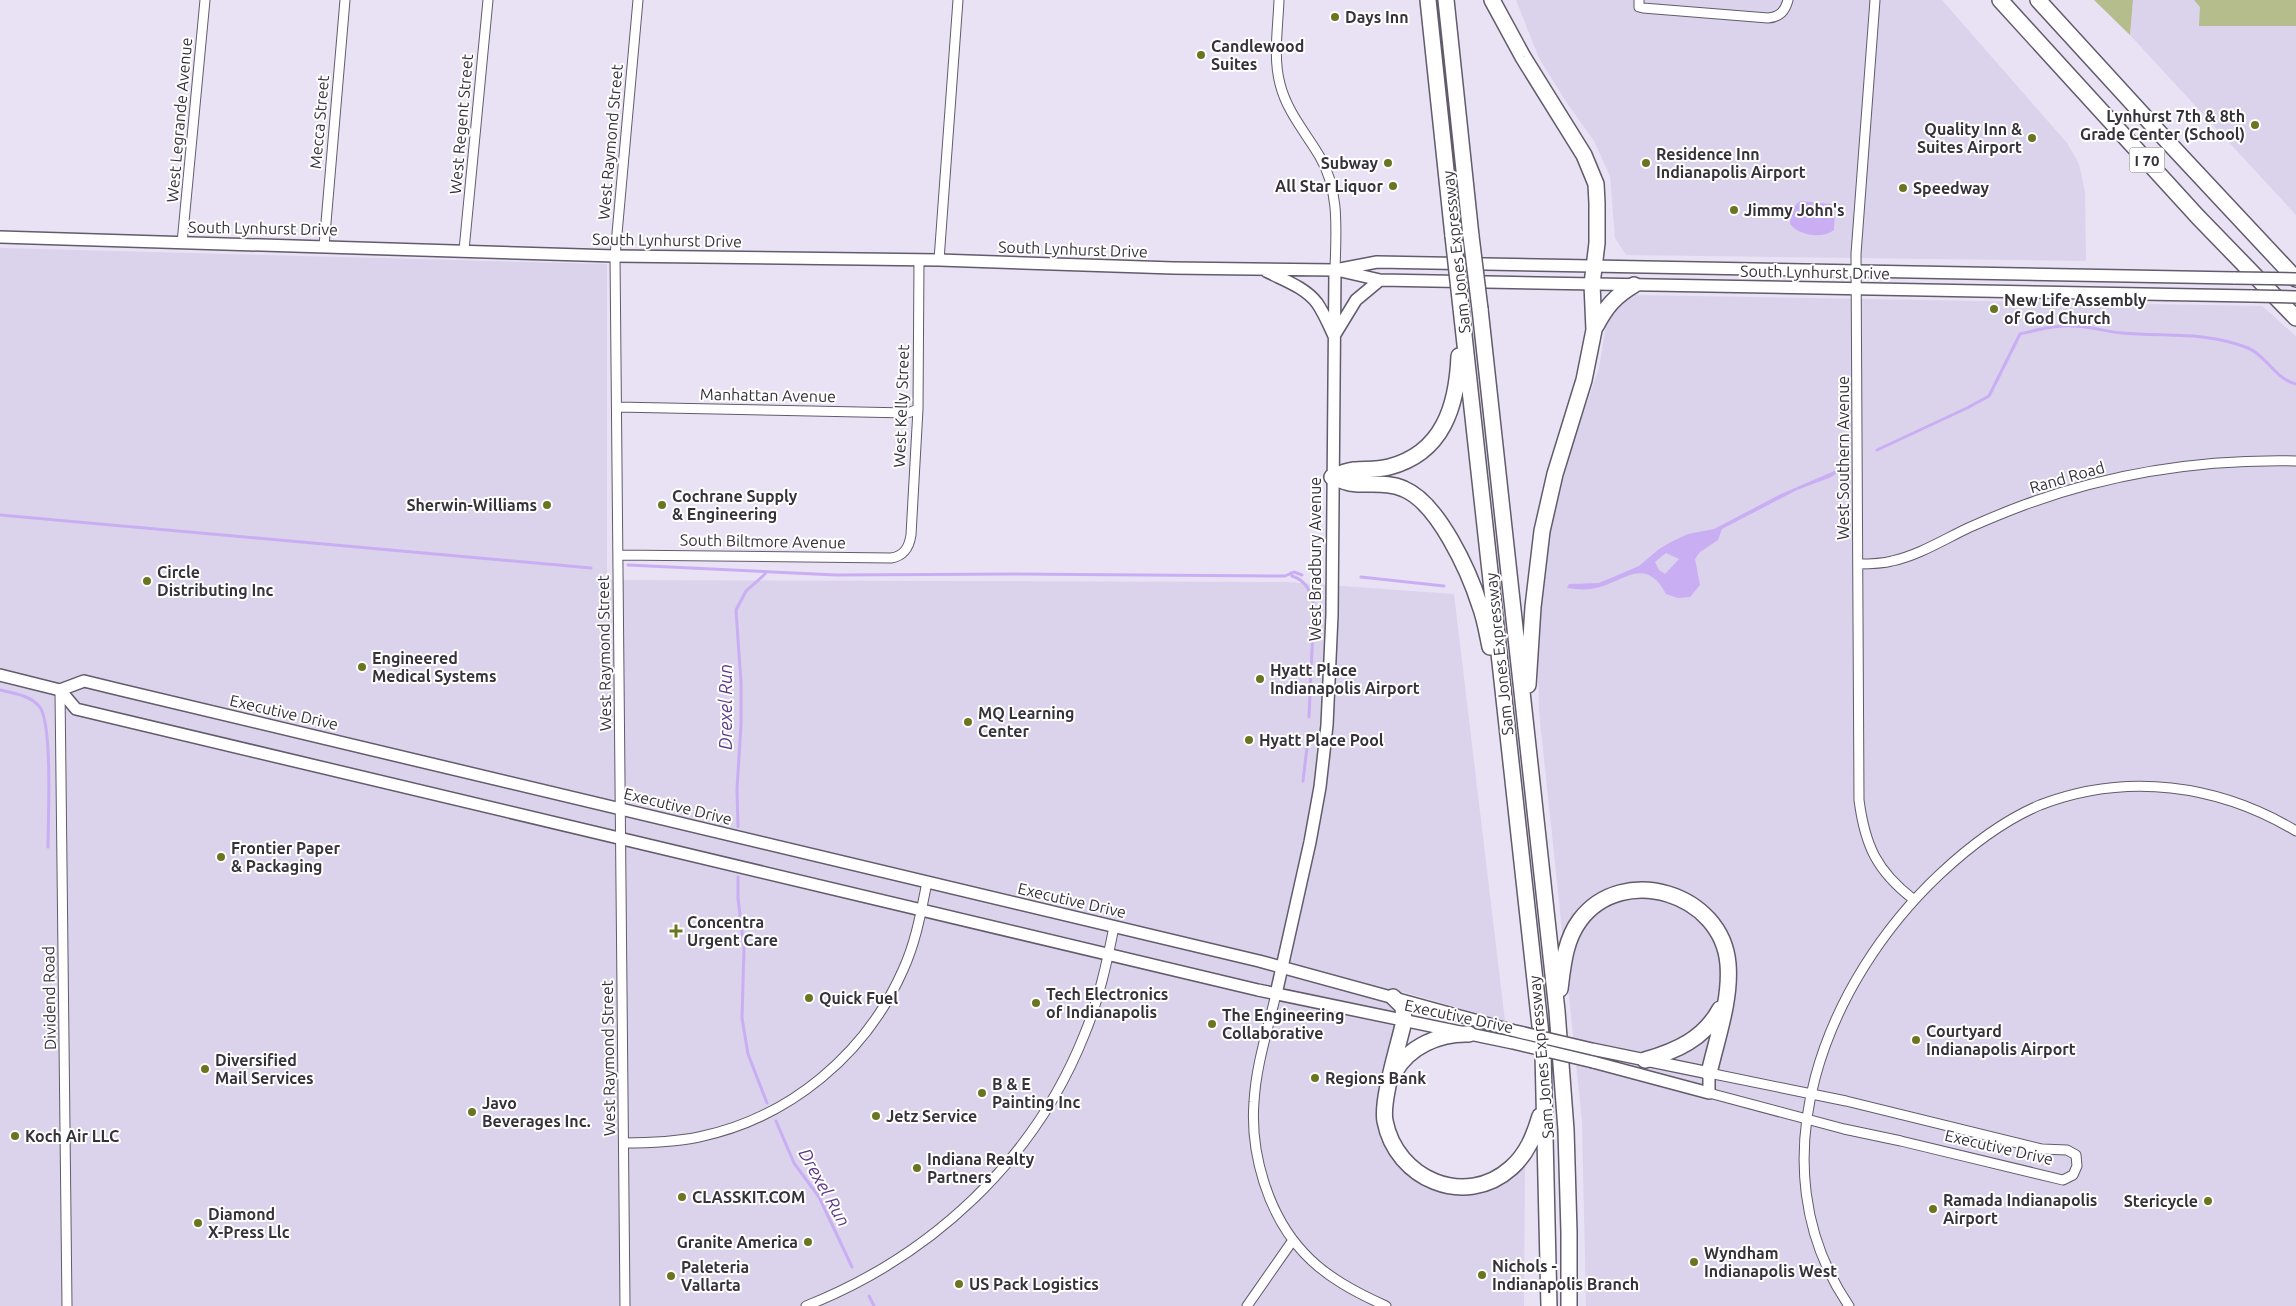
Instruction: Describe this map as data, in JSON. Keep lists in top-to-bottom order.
{
  "streets": {
    "highway": ["I 70", "Sam Jones Expressway"],
    "street": [
      "West Legrande Avenue",
      "Mecca Street",
      "West Regent Street",
      "West Raymond Street",
      "South Lynhurst Drive",
      "Manhattan Avenue",
      "West Kelly Street",
      "West Southern Avenue",
      "Rand Road",
      "South Biltmore Avenue",
      "West Bradbury Avenue",
      "Executive Drive",
      "Dividend Road"
    ]
  },
  "crossings": [
    ["West Legrande Avenue", "South Lynhurst Drive"],
    ["Mecca Street", "South Lynhurst Drive"],
    ["West Regent Street", "South Lynhurst Drive"],
    ["West Raymond Street", "South Lynhurst Drive"],
    ["West Raymond Street", "Manhattan Avenue"],
    ["West Raymond Street", "South Biltmore Avenue"],
    ["West Raymond Street", "Executive Drive"],
    ["I 70", "South Lynhurst Drive"],
    ["South Lynhurst Drive", "West Kelly Street"],
    ["South Lynhurst Drive", "West Southern Avenue"],
    ["South Lynhurst Drive", "West Bradbury Avenue"],
    ["Manhattan Avenue", "West Kelly Street"],
    ["West Kelly Street", "South Biltmore Avenue"],
    ["West Southern Avenue", "Rand Road"],
    ["West Bradbury Avenue", "Executive Drive"],
    ["Executive Drive", "Dividend Road"]
  ],
  "water": ["Drexel Run"],
  "places": {
    "other": [
      "Days Inn",
      "Candlewood Suites",
      "Lynhurst 7th & 8th Grade Center (School)",
      "Quality Inn & Suites Airport",
      "Subway",
      "Residence Inn Indianapolis Airport",
      "All Star Liquor",
      "Speedway",
      "Jimmy John's",
      "New Life Assembly of God Church",
      "Sherwin-Williams",
      "Cochrane Supply & Engineering",
      "Circle Distributing Inc",
      "Engineered Medical Systems",
      "Hyatt Place Indianapolis Airport",
      "MQ Learning Center",
      "Hyatt Place Pool",
      "Frontier Paper & Packaging",
      "Quick Fuel",
      "Tech Electronics of Indianapolis",
      "The Engineering Collaborative",
      "Courtyard Indianapolis Airport",
      "Diversified Mail Services",
      "Regions Bank",
      "B & E Painting Inc",
      "Javo Beverages Inc.",
      "Jetz Service",
      "Koch Air LLC",
      "Indiana Realty Partners",
      "CLASSKIT.COM",
      "Stericycle",
      "Ramada Indianapolis Airport",
      "Diamond X-Press Llc",
      "Granite America",
      "Wyndham Indianapolis West",
      "Nichols - Indianapolis Branch",
      "Paleteria Vallarta",
      "US Pack Logistics"
    ],
    "health": ["Concentra Urgent Care"]
  }
}
